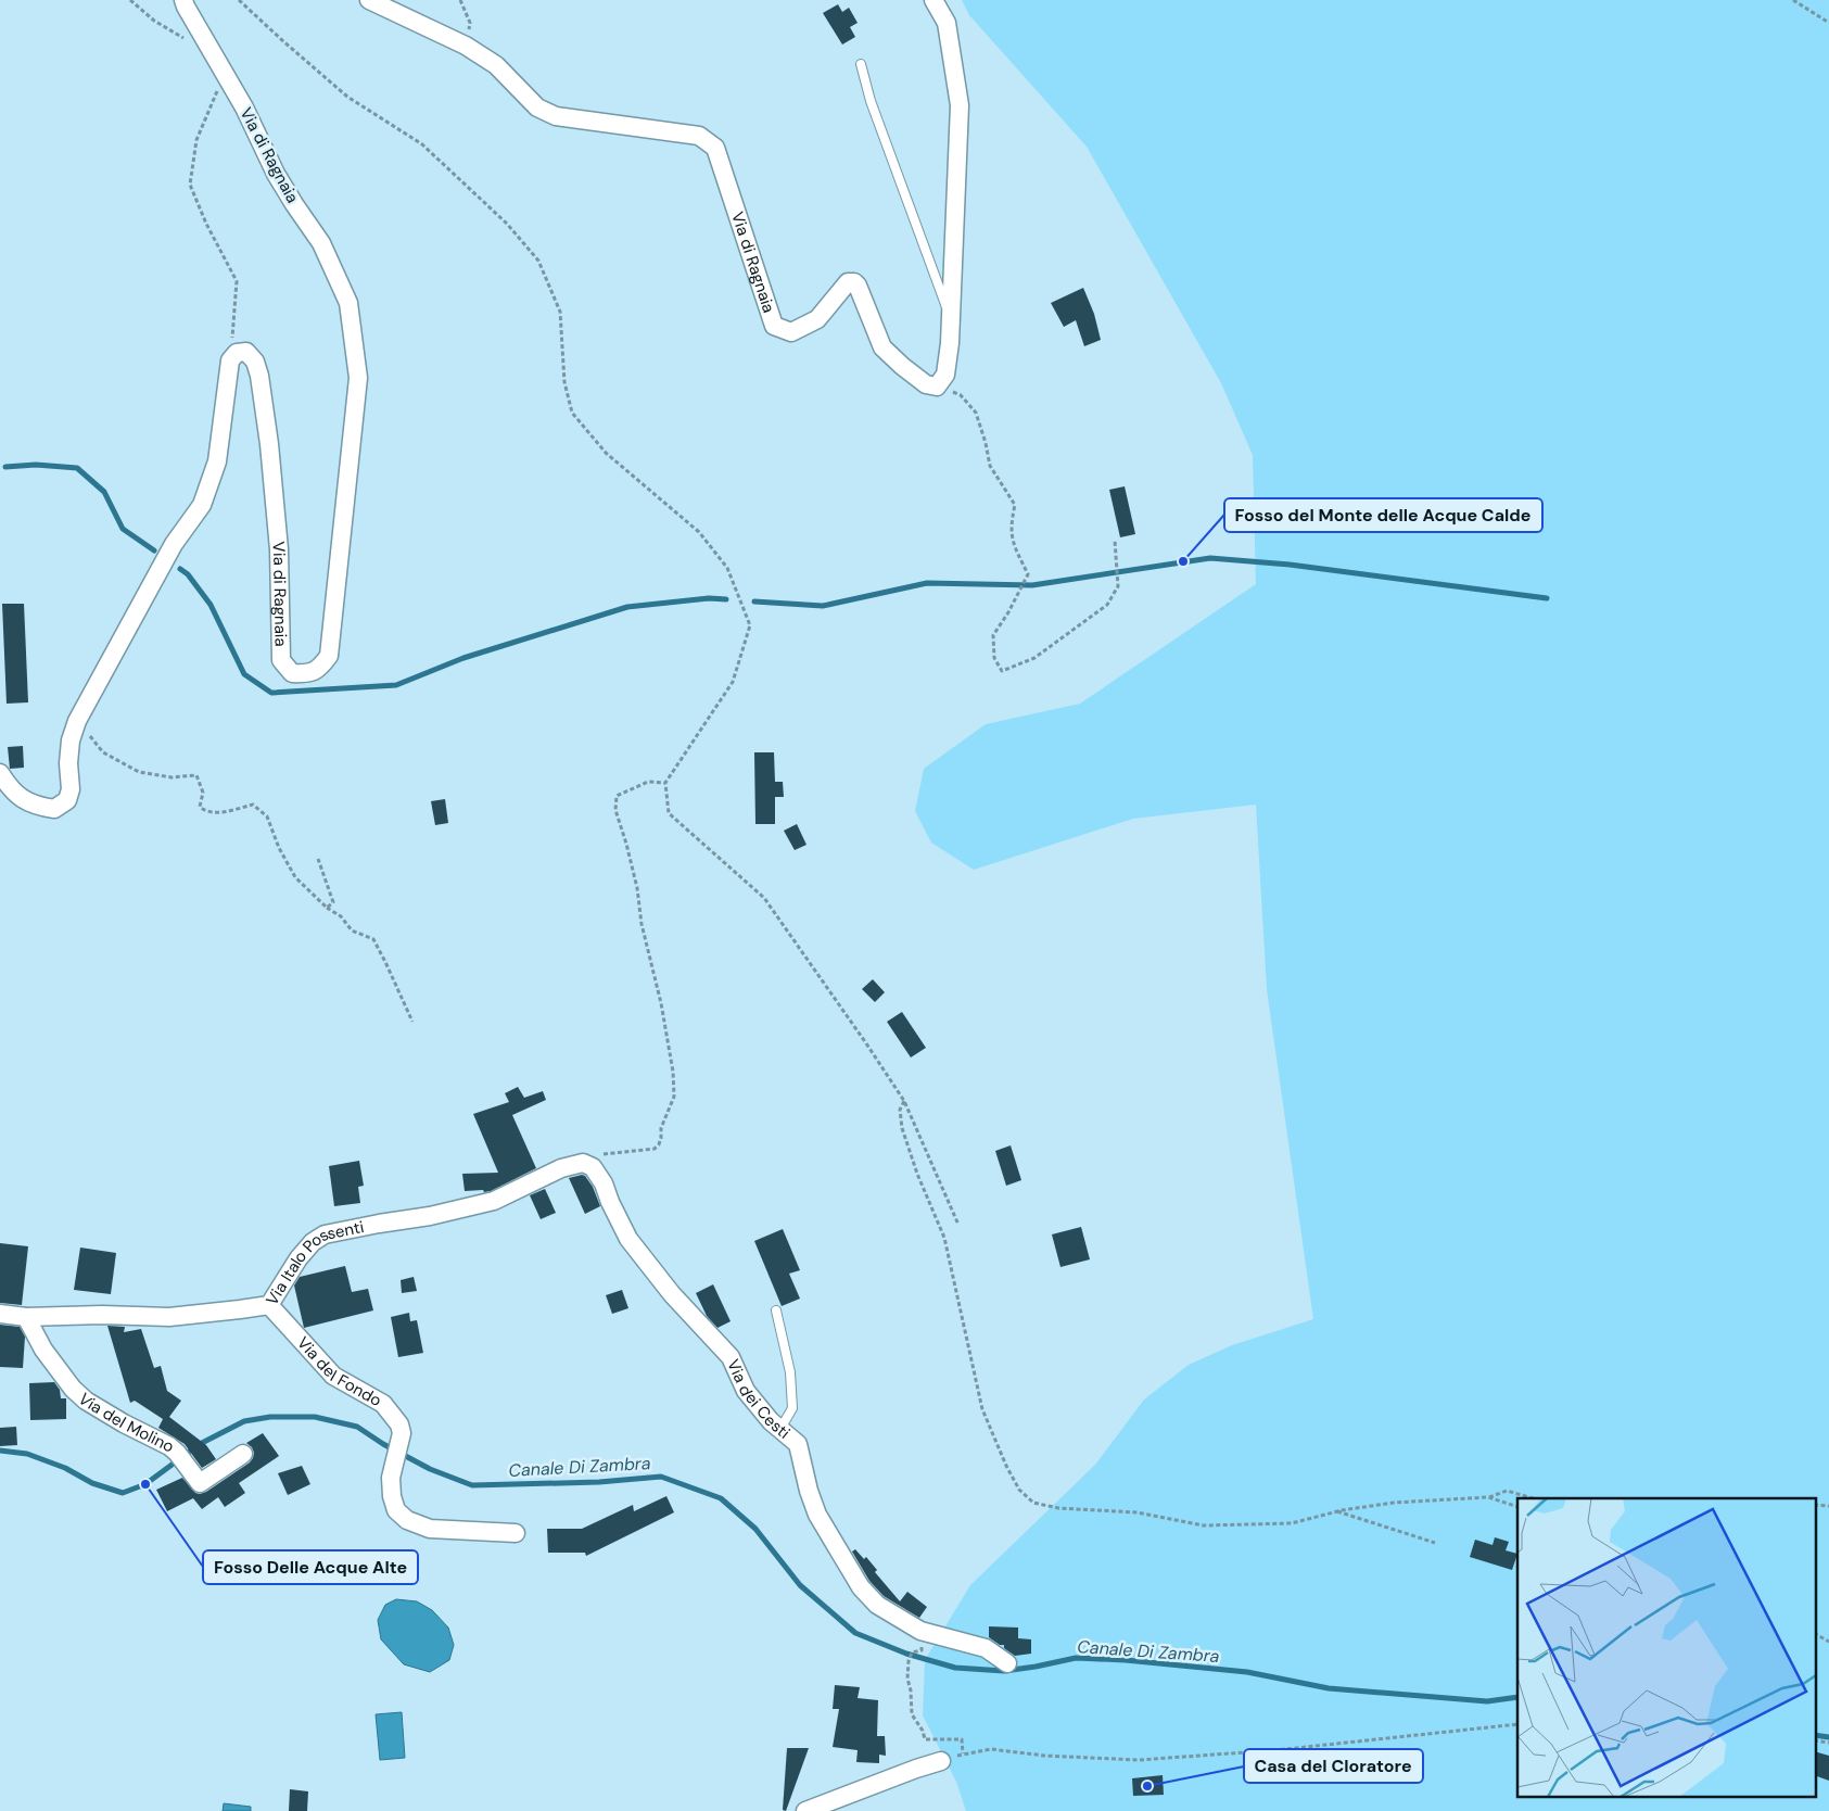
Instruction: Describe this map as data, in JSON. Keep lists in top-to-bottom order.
{
  "streets": {
    "street": [
      "Via di Ragnaia",
      "Via Italo Possenti",
      "Via del Fondo",
      "Via dei Cesti",
      "Via del Molino"
    ]
  },
  "crossings": [
    ["Via Italo Possenti", "Via del Fondo"],
    ["Via Italo Possenti", "Via dei Cesti"],
    ["Via Italo Possenti", "Via del Molino"]
  ],
  "water": ["Canale Di Zambra"],
  "places": ["Fosso del Monte delle Acque Calde", "Fosso Delle Acque Alte", "Casa del Cloratore"]
}
